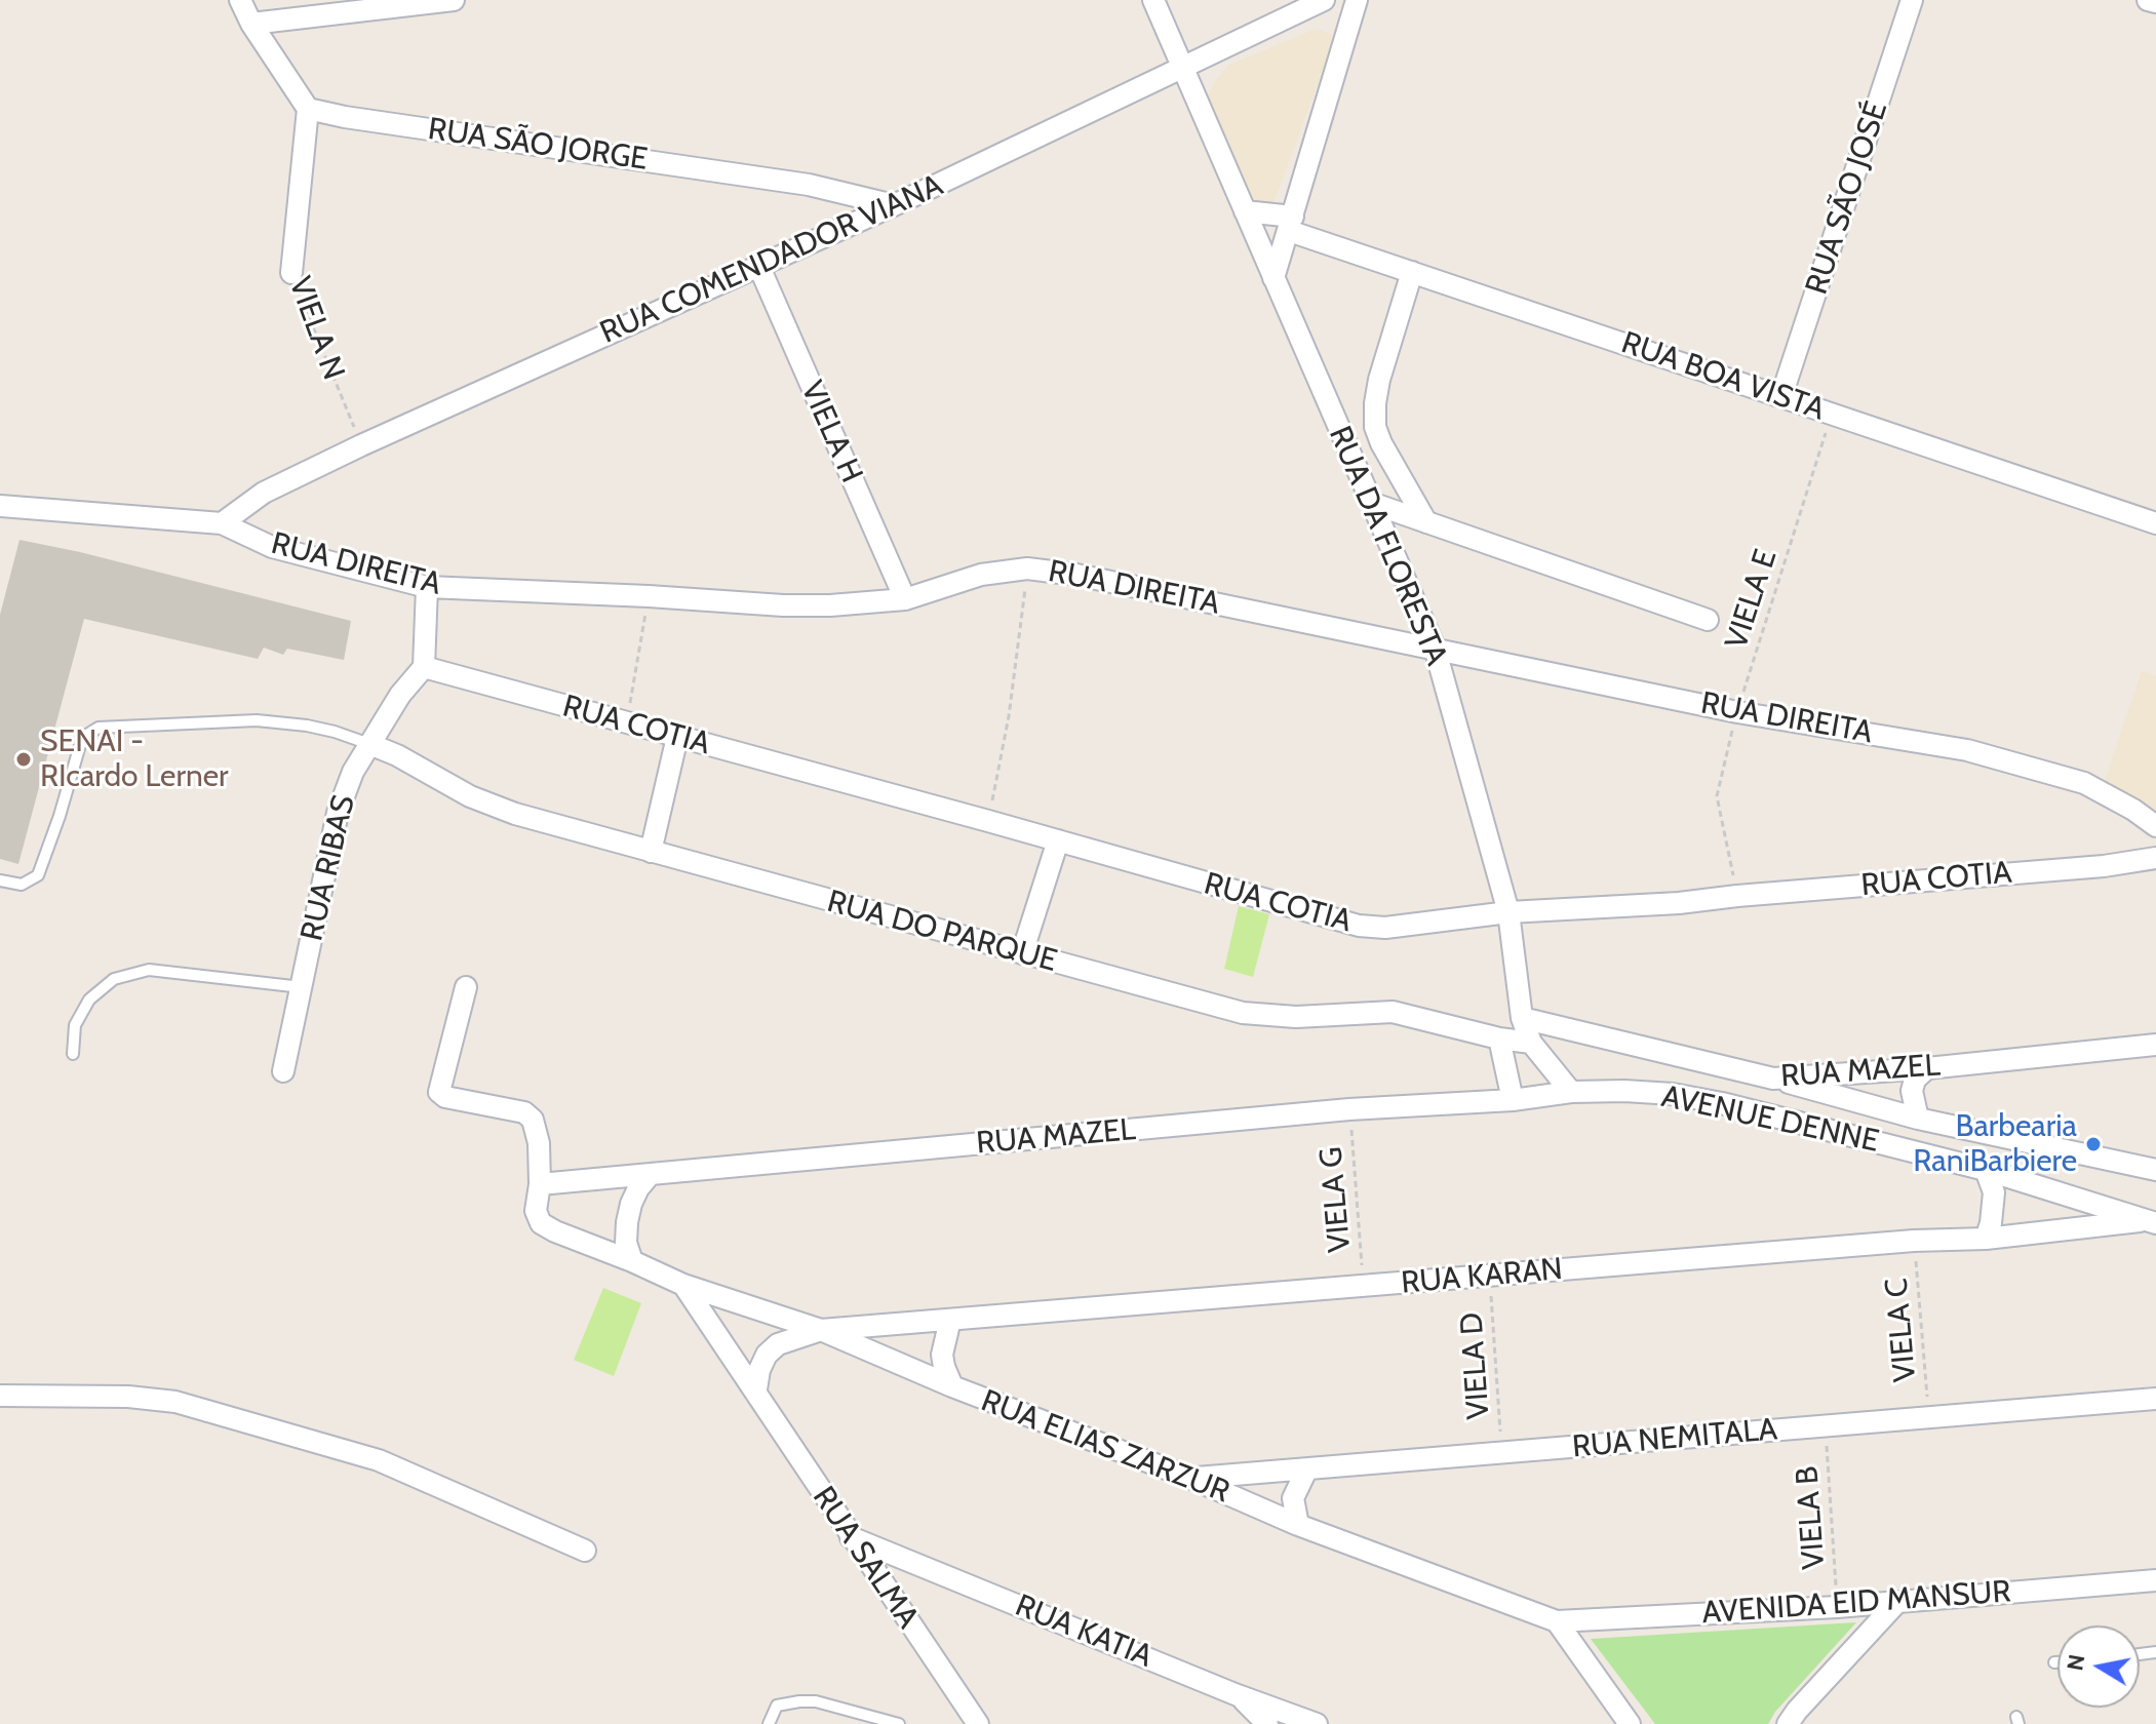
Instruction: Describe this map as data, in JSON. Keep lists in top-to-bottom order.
{
  "streets": {
    "street": [
      "RUA SÃO JORGE",
      "RUA SÃO JOSÉ",
      "RUA COMENDADOR VIANA",
      "VIELA N",
      "RUA BOA VISTA",
      "VIELA H",
      "RUA DA FLORESTA",
      "RUA DIREITA",
      "RUA COTIA",
      "RUA RIBAS",
      "RUA DO PARQUE",
      "RUA MAZEL",
      "AVENUE DENNE",
      "RUA KARAN",
      "RUA NEMITALA",
      "RUA ELIAS ZARZUR",
      "RUA SALMA",
      "AVENIDA EID MANSUR",
      "RUA KATIA"
    ],
    "path": [
      "VIELA E",
      "VIELA G",
      "VIELA C",
      "VIELA D",
      "VIELA B"
    ]
  },
  "crossings": [
    ["RUA SÃO JORGE", "RUA COMENDADOR VIANA"],
    ["RUA SÃO JORGE", "VIELA N"],
    ["RUA SÃO JOSÉ", "RUA BOA VISTA"],
    ["RUA COMENDADOR VIANA", "VIELA N"],
    ["RUA COMENDADOR VIANA", "VIELA H"],
    ["RUA COMENDADOR VIANA", "RUA DA FLORESTA"],
    ["RUA COMENDADOR VIANA", "RUA DIREITA"],
    ["RUA BOA VISTA", "RUA DA FLORESTA"],
    ["RUA BOA VISTA", "VIELA E"],
    ["VIELA H", "RUA DIREITA"],
    ["RUA DA FLORESTA", "RUA DIREITA"],
    ["RUA DA FLORESTA", "RUA COTIA"],
    ["RUA DA FLORESTA", "RUA DO PARQUE"],
    ["RUA DA FLORESTA", "RUA MAZEL"],
    ["RUA DA FLORESTA", "AVENUE DENNE"],
    ["RUA DIREITA", "VIELA E"],
    ["VIELA E", "RUA COTIA"],
    ["RUA COTIA", "RUA RIBAS"],
    ["RUA RIBAS", "RUA DO PARQUE"],
    ["RUA MAZEL", "AVENUE DENNE"],
    ["RUA MAZEL", "VIELA G"],
    ["RUA MAZEL", "RUA ELIAS ZARZUR"],
    ["AVENUE DENNE", "RUA KARAN"],
    ["VIELA G", "RUA KARAN"],
    ["RUA KARAN", "VIELA C"],
    ["RUA KARAN", "VIELA D"],
    ["RUA KARAN", "RUA ELIAS ZARZUR"],
    ["VIELA C", "RUA NEMITALA"],
    ["VIELA D", "RUA NEMITALA"],
    ["RUA NEMITALA", "RUA ELIAS ZARZUR"],
    ["RUA NEMITALA", "VIELA B"],
    ["RUA ELIAS ZARZUR", "RUA SALMA"],
    ["RUA ELIAS ZARZUR", "AVENIDA EID MANSUR"],
    ["VIELA B", "AVENIDA EID MANSUR"],
    ["RUA SALMA", "RUA KATIA"]
  ],
  "places": ["SENAI - RIcardo Lerner", "Barbearia RaniBarbiere"],
  "north": "left"
}
